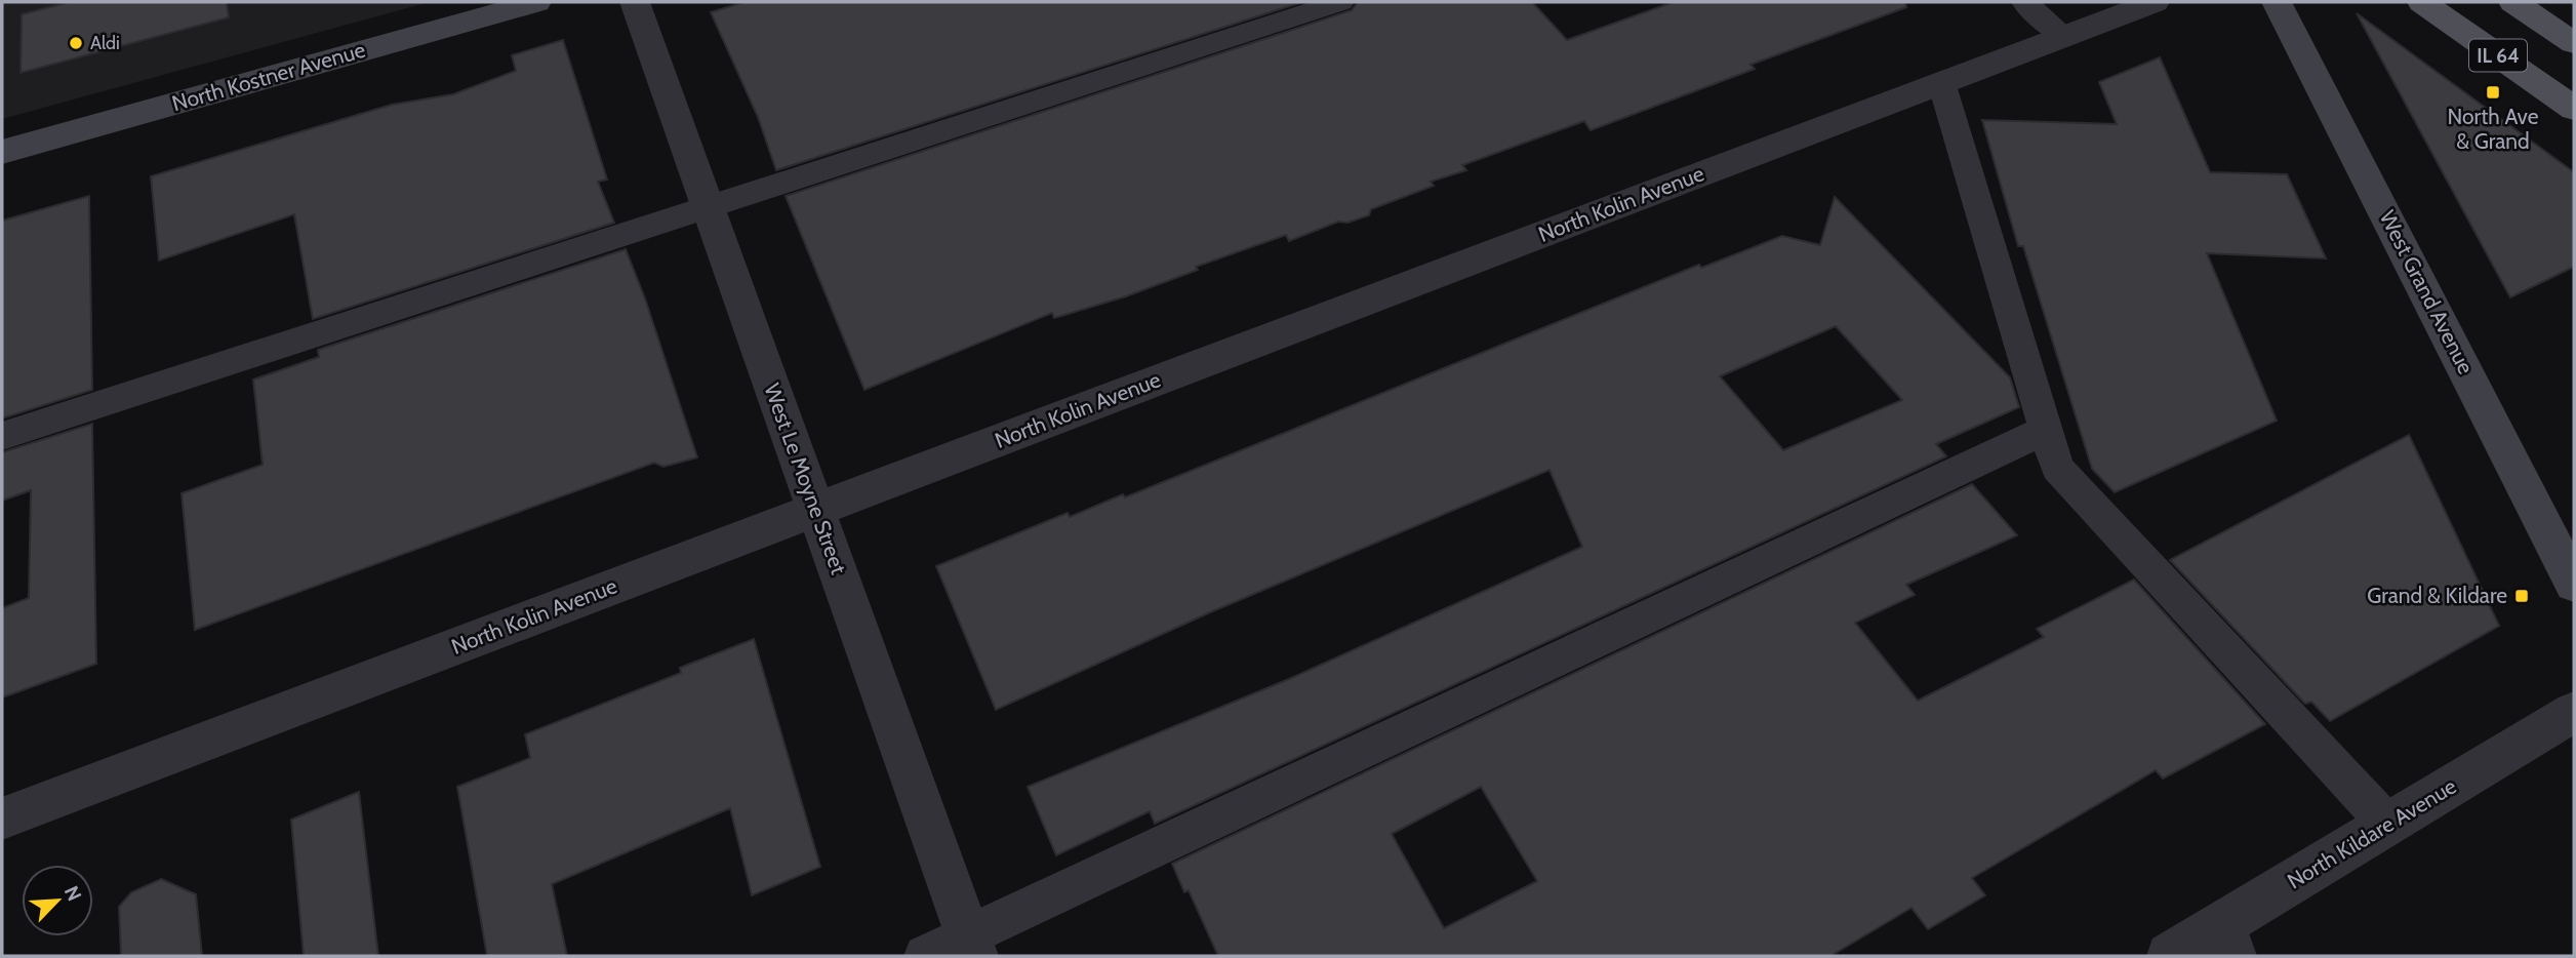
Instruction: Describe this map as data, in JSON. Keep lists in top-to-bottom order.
{
  "streets": {
    "main road": ["IL 64", "North Kostner Avenue", "West Grand Avenue"],
    "street": ["North Kolin Avenue", "West Le Moyne Street", "North Kildare Avenue"]
  },
  "crossings": [
    ["North Kolin Avenue", "West Le Moyne Street"]
  ],
  "places": {
    "other": ["Aldi"],
    "transit": ["North Ave & Grand", "Grand & Kildare"]
  },
  "north": "top right"
}
